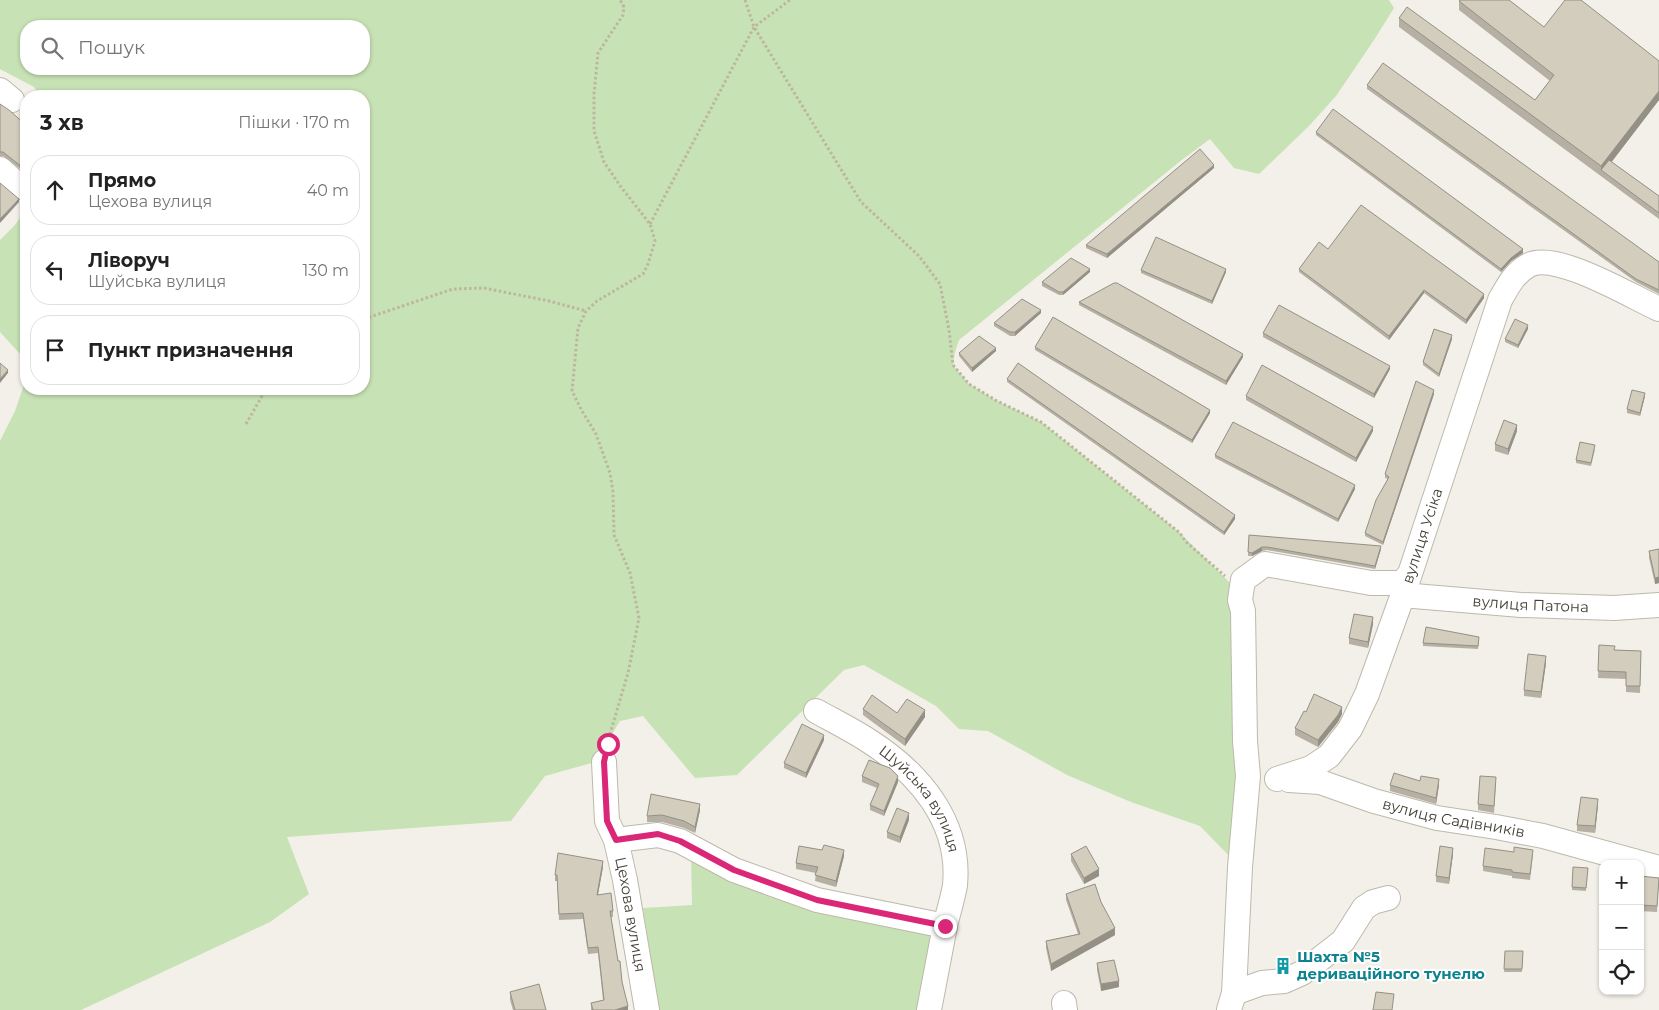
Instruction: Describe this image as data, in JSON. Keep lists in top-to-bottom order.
{
  "streets": {
    "street": [
      "вулиця Усіка",
      "вулиця Патона",
      "Шуйська вулиця",
      "вулиця Садівників",
      "Цехова вулиця"
    ]
  },
  "crossings": [
    ["вулиця Усіка", "вулиця Патона"],
    ["вулиця Усіка", "вулиця Садівників"]
  ],
  "places": {
    "building": ["Шахта №5 дериваційного тунелю"]
  },
  "page": {
    "search": "Пошук",
    "heading": ["3 хв", "Пішки · 170 m"],
    "list": [
      ["Прямо", "Цехова вулиця", "40 m"],
      ["Ліворуч", "Шуйська вулиця", "130 m"],
      "Пункт призначення"
    ],
    "map_buttons": ["+", "−"]
  }
}
